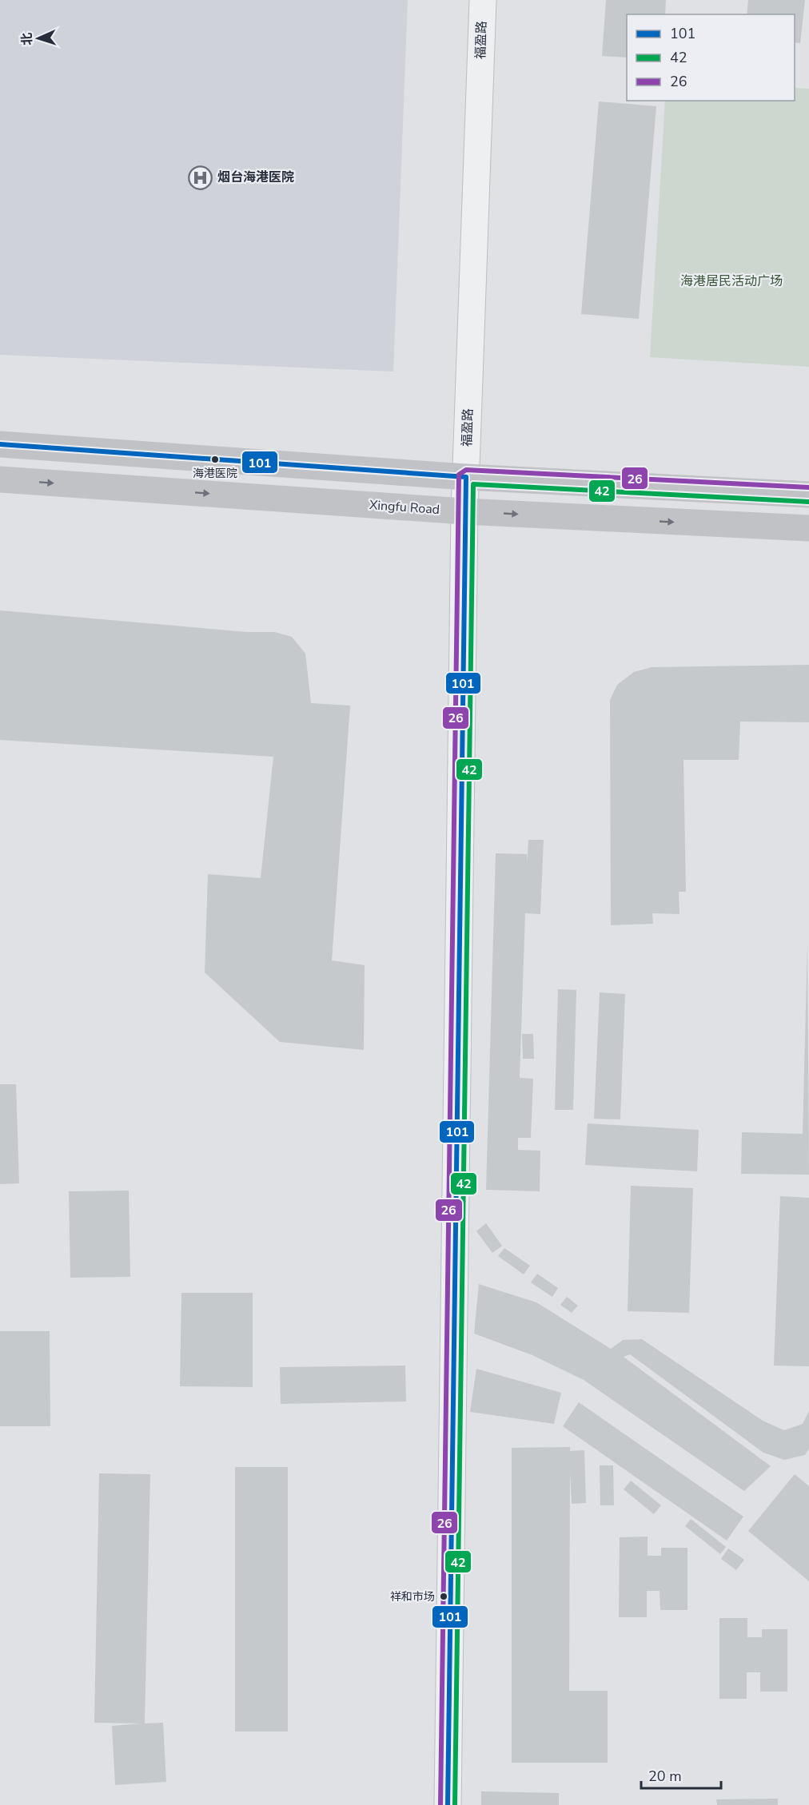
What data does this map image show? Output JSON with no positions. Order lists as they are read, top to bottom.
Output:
{
  "streets": {
    "main road": ["Xingfu Road"],
    "street": ["福盈路"]
  },
  "crossings": [
    ["福盈路", "Xingfu Road"]
  ],
  "parks": ["海港居民活动广场"],
  "places": {
    "hospital": ["烟台海港医院"],
    "other": ["海港医院", "祥和市场"]
  },
  "lines": ["transit line 101", "transit line 26", "transit line 42"],
  "legend": ["101", "42", "26"],
  "scale_bar": "20 m",
  "north": "left"
}
